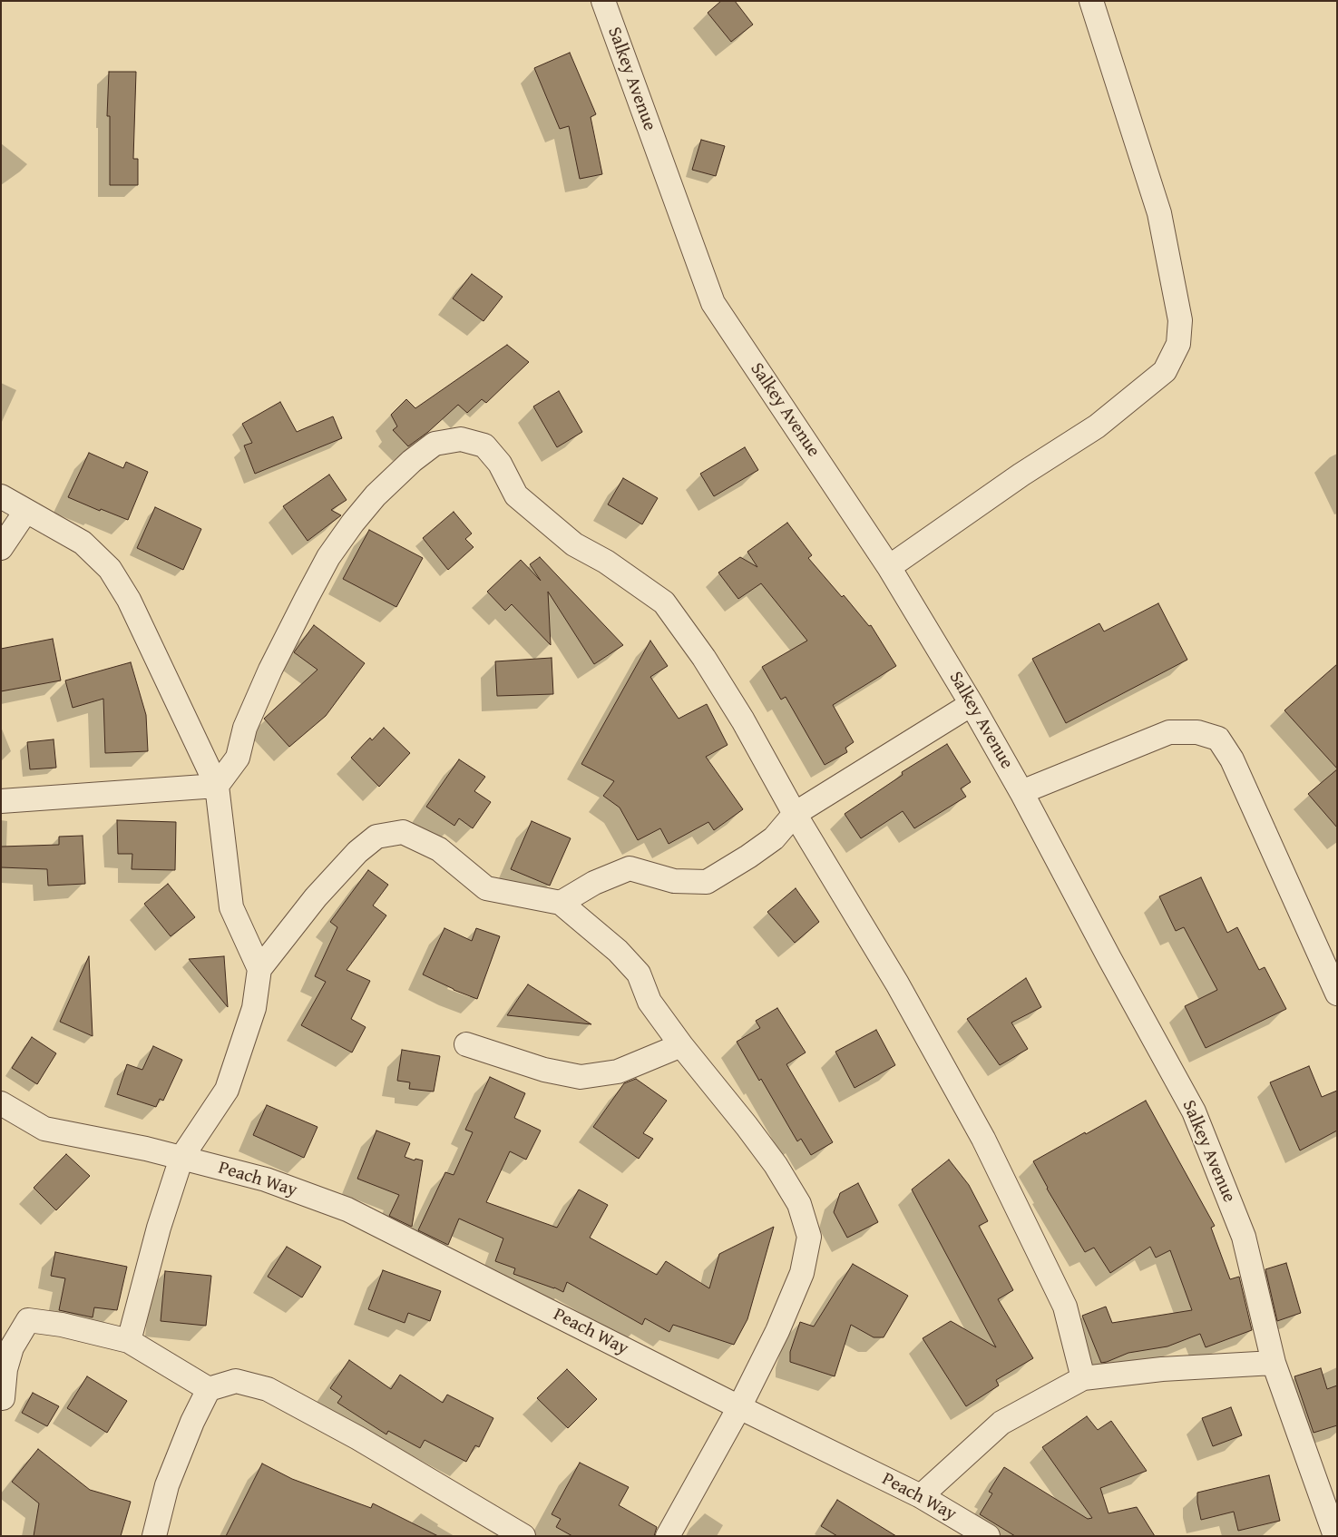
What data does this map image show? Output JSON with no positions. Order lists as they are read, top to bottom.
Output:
{
  "streets": {
    "street": ["Salkey Avenue", "Peach Way"]
  }
}
